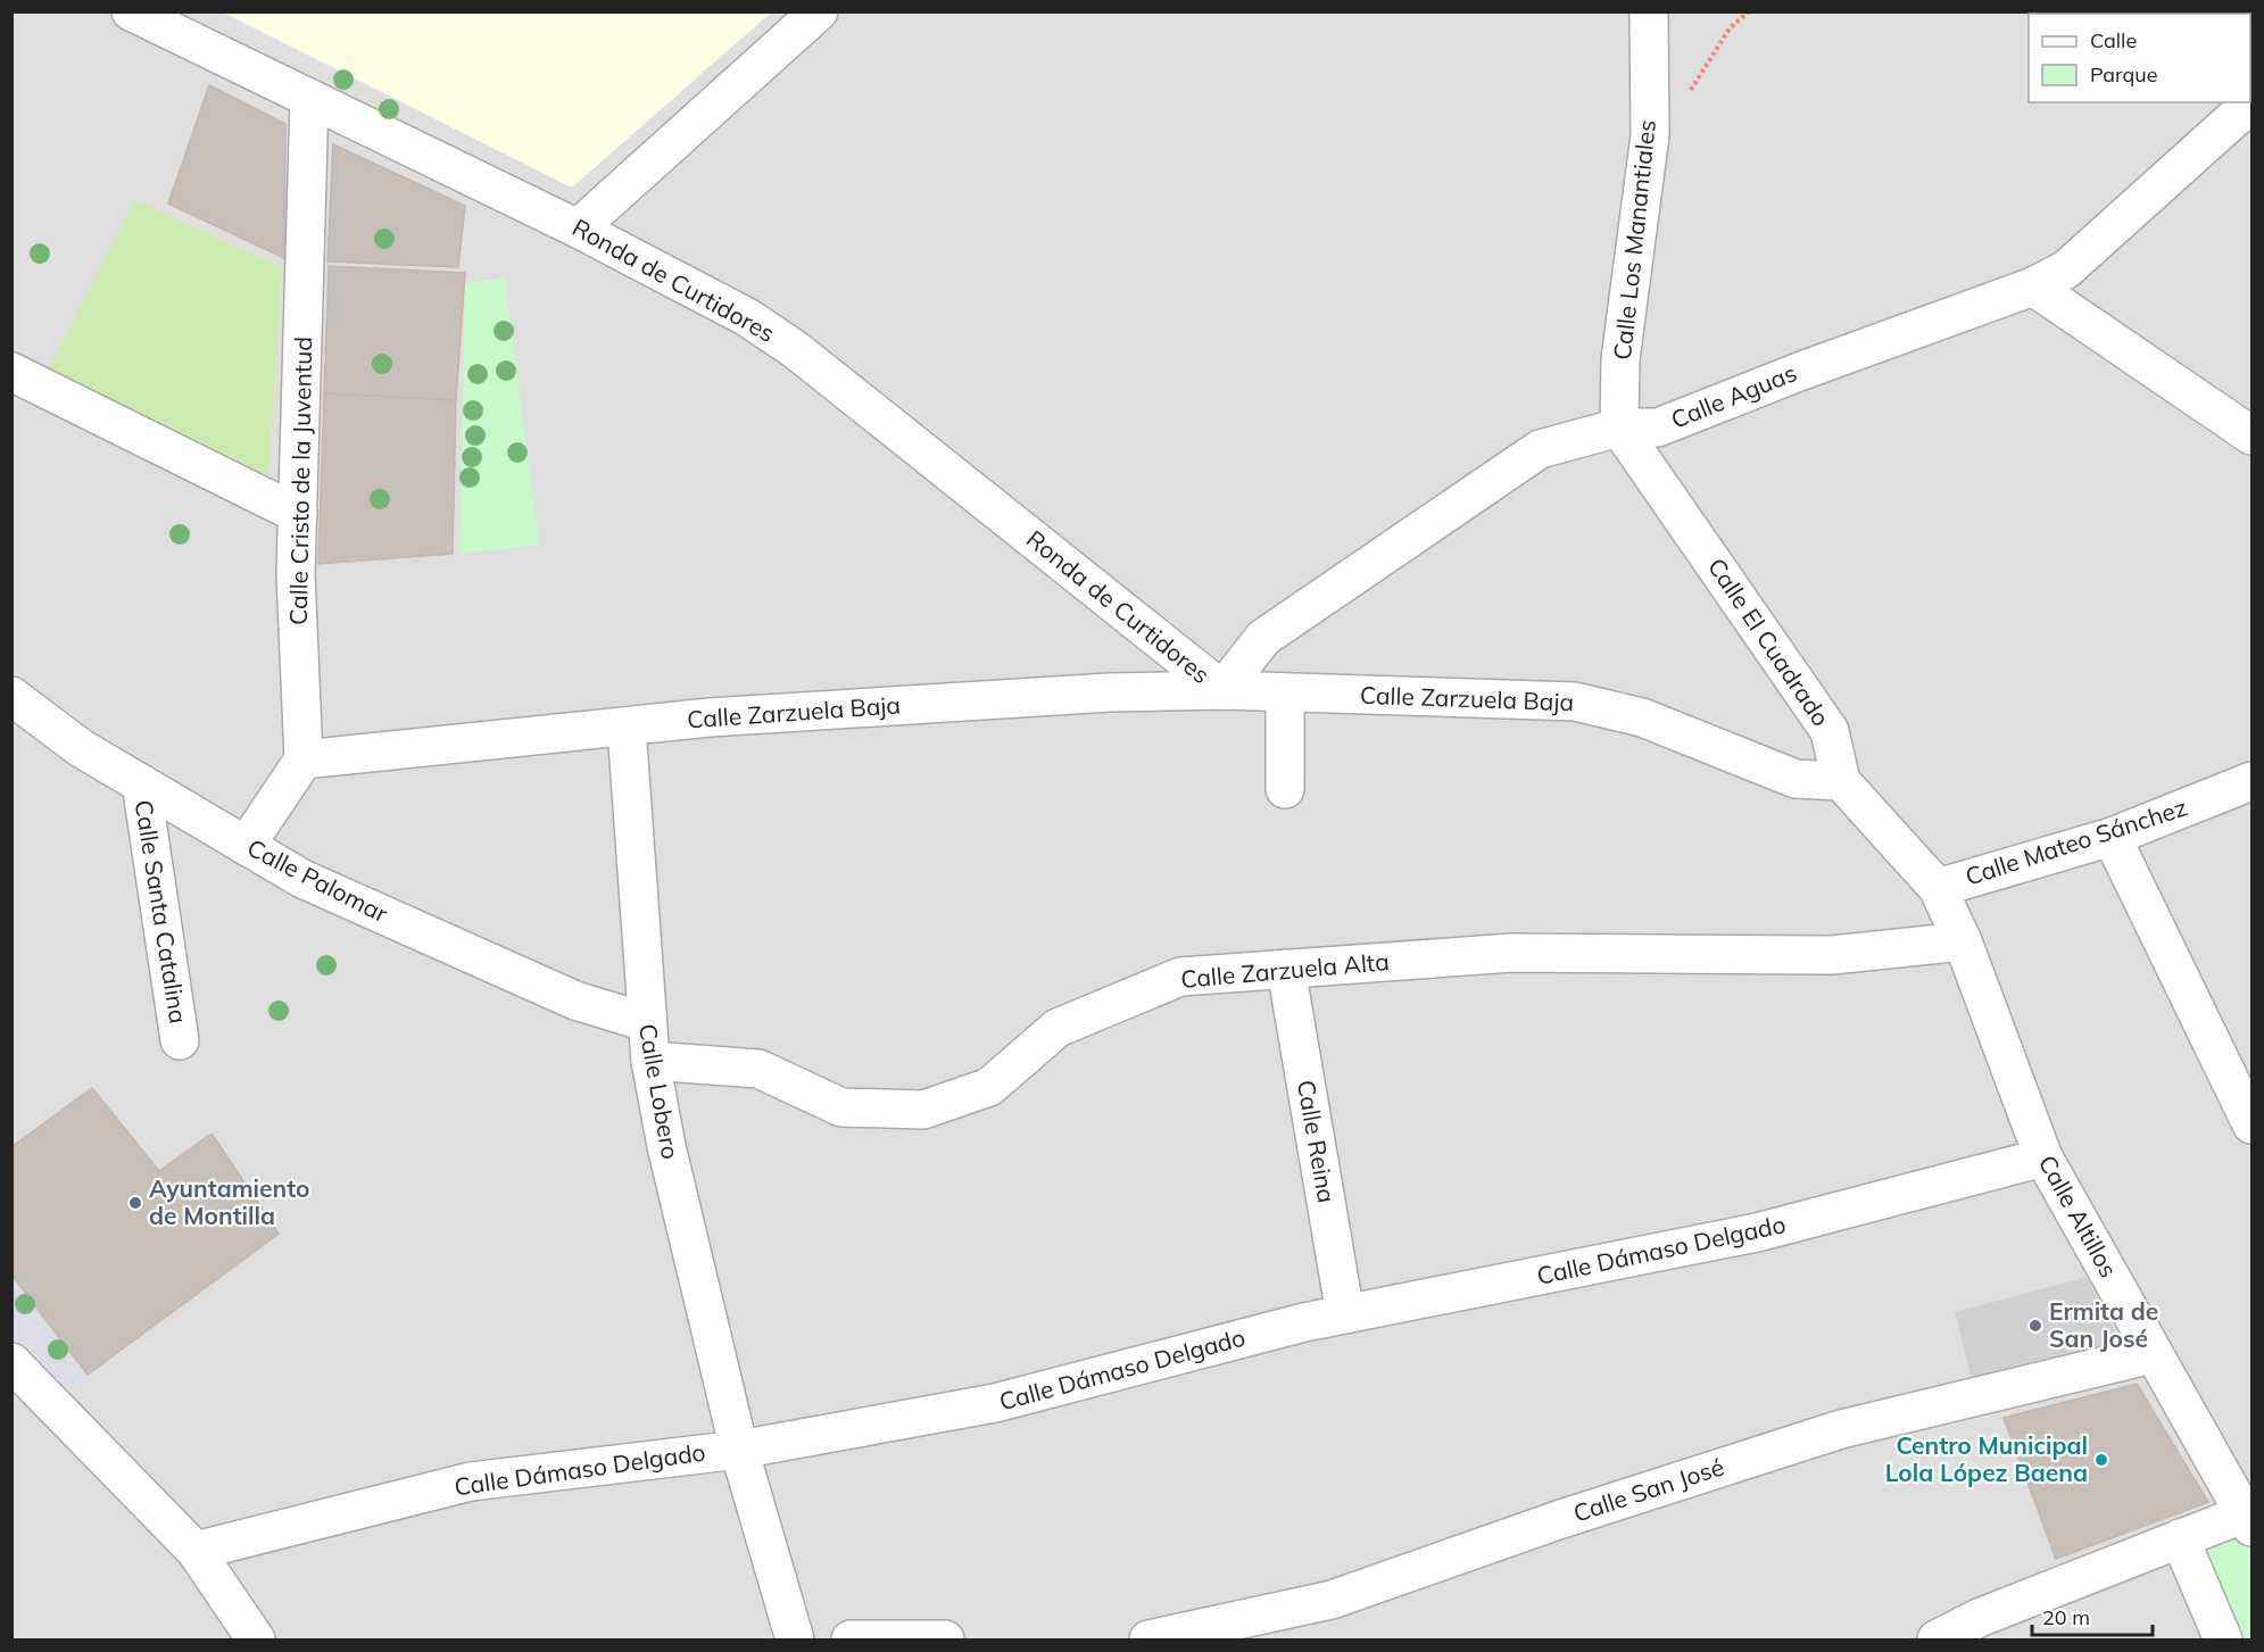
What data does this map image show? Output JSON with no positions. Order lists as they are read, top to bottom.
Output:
{
  "streets": {
    "street": [
      "Calle Los Manantiales",
      "Ronda de Curtidores",
      "Calle Aguas",
      "Calle Cristo de la Juventud",
      "Calle El Cuadrado",
      "Calle Zarzuela Baja",
      "Calle Mateo Sánchez",
      "Calle Palomar",
      "Calle Santa Catalina",
      "Calle Zarzuela Alta",
      "Calle Lobero",
      "Calle Reina",
      "Calle Altillos",
      "Calle Dámaso Delgado",
      "Calle San José"
    ]
  },
  "crossings": [
    ["Calle Los Manantiales", "Calle Aguas"],
    ["Calle Los Manantiales", "Calle El Cuadrado"],
    ["Ronda de Curtidores", "Calle Aguas"],
    ["Ronda de Curtidores", "Calle Cristo de la Juventud"],
    ["Ronda de Curtidores", "Calle Zarzuela Baja"],
    ["Calle Aguas", "Calle El Cuadrado"],
    ["Calle Aguas", "Calle Zarzuela Baja"],
    ["Calle Cristo de la Juventud", "Calle Zarzuela Baja"],
    ["Calle El Cuadrado", "Calle Zarzuela Baja"],
    ["Calle El Cuadrado", "Calle Mateo Sánchez"],
    ["Calle El Cuadrado", "Calle Altillos"],
    ["Calle Zarzuela Baja", "Calle Lobero"],
    ["Calle Mateo Sánchez", "Calle Altillos"],
    ["Calle Palomar", "Calle Santa Catalina"],
    ["Calle Palomar", "Calle Lobero"],
    ["Calle Zarzuela Alta", "Calle Lobero"],
    ["Calle Zarzuela Alta", "Calle Reina"],
    ["Calle Zarzuela Alta", "Calle Altillos"],
    ["Calle Lobero", "Calle Dámaso Delgado"],
    ["Calle Reina", "Calle Dámaso Delgado"],
    ["Calle Altillos", "Calle Dámaso Delgado"],
    ["Calle Altillos", "Calle San José"]
  ],
  "places": ["Ayuntamiento de Montilla", "Ermita de San José", "Centro Municipal Lola López Baena"],
  "legend": ["Calle", "Parque"],
  "scale_bar": "20 m"
}
